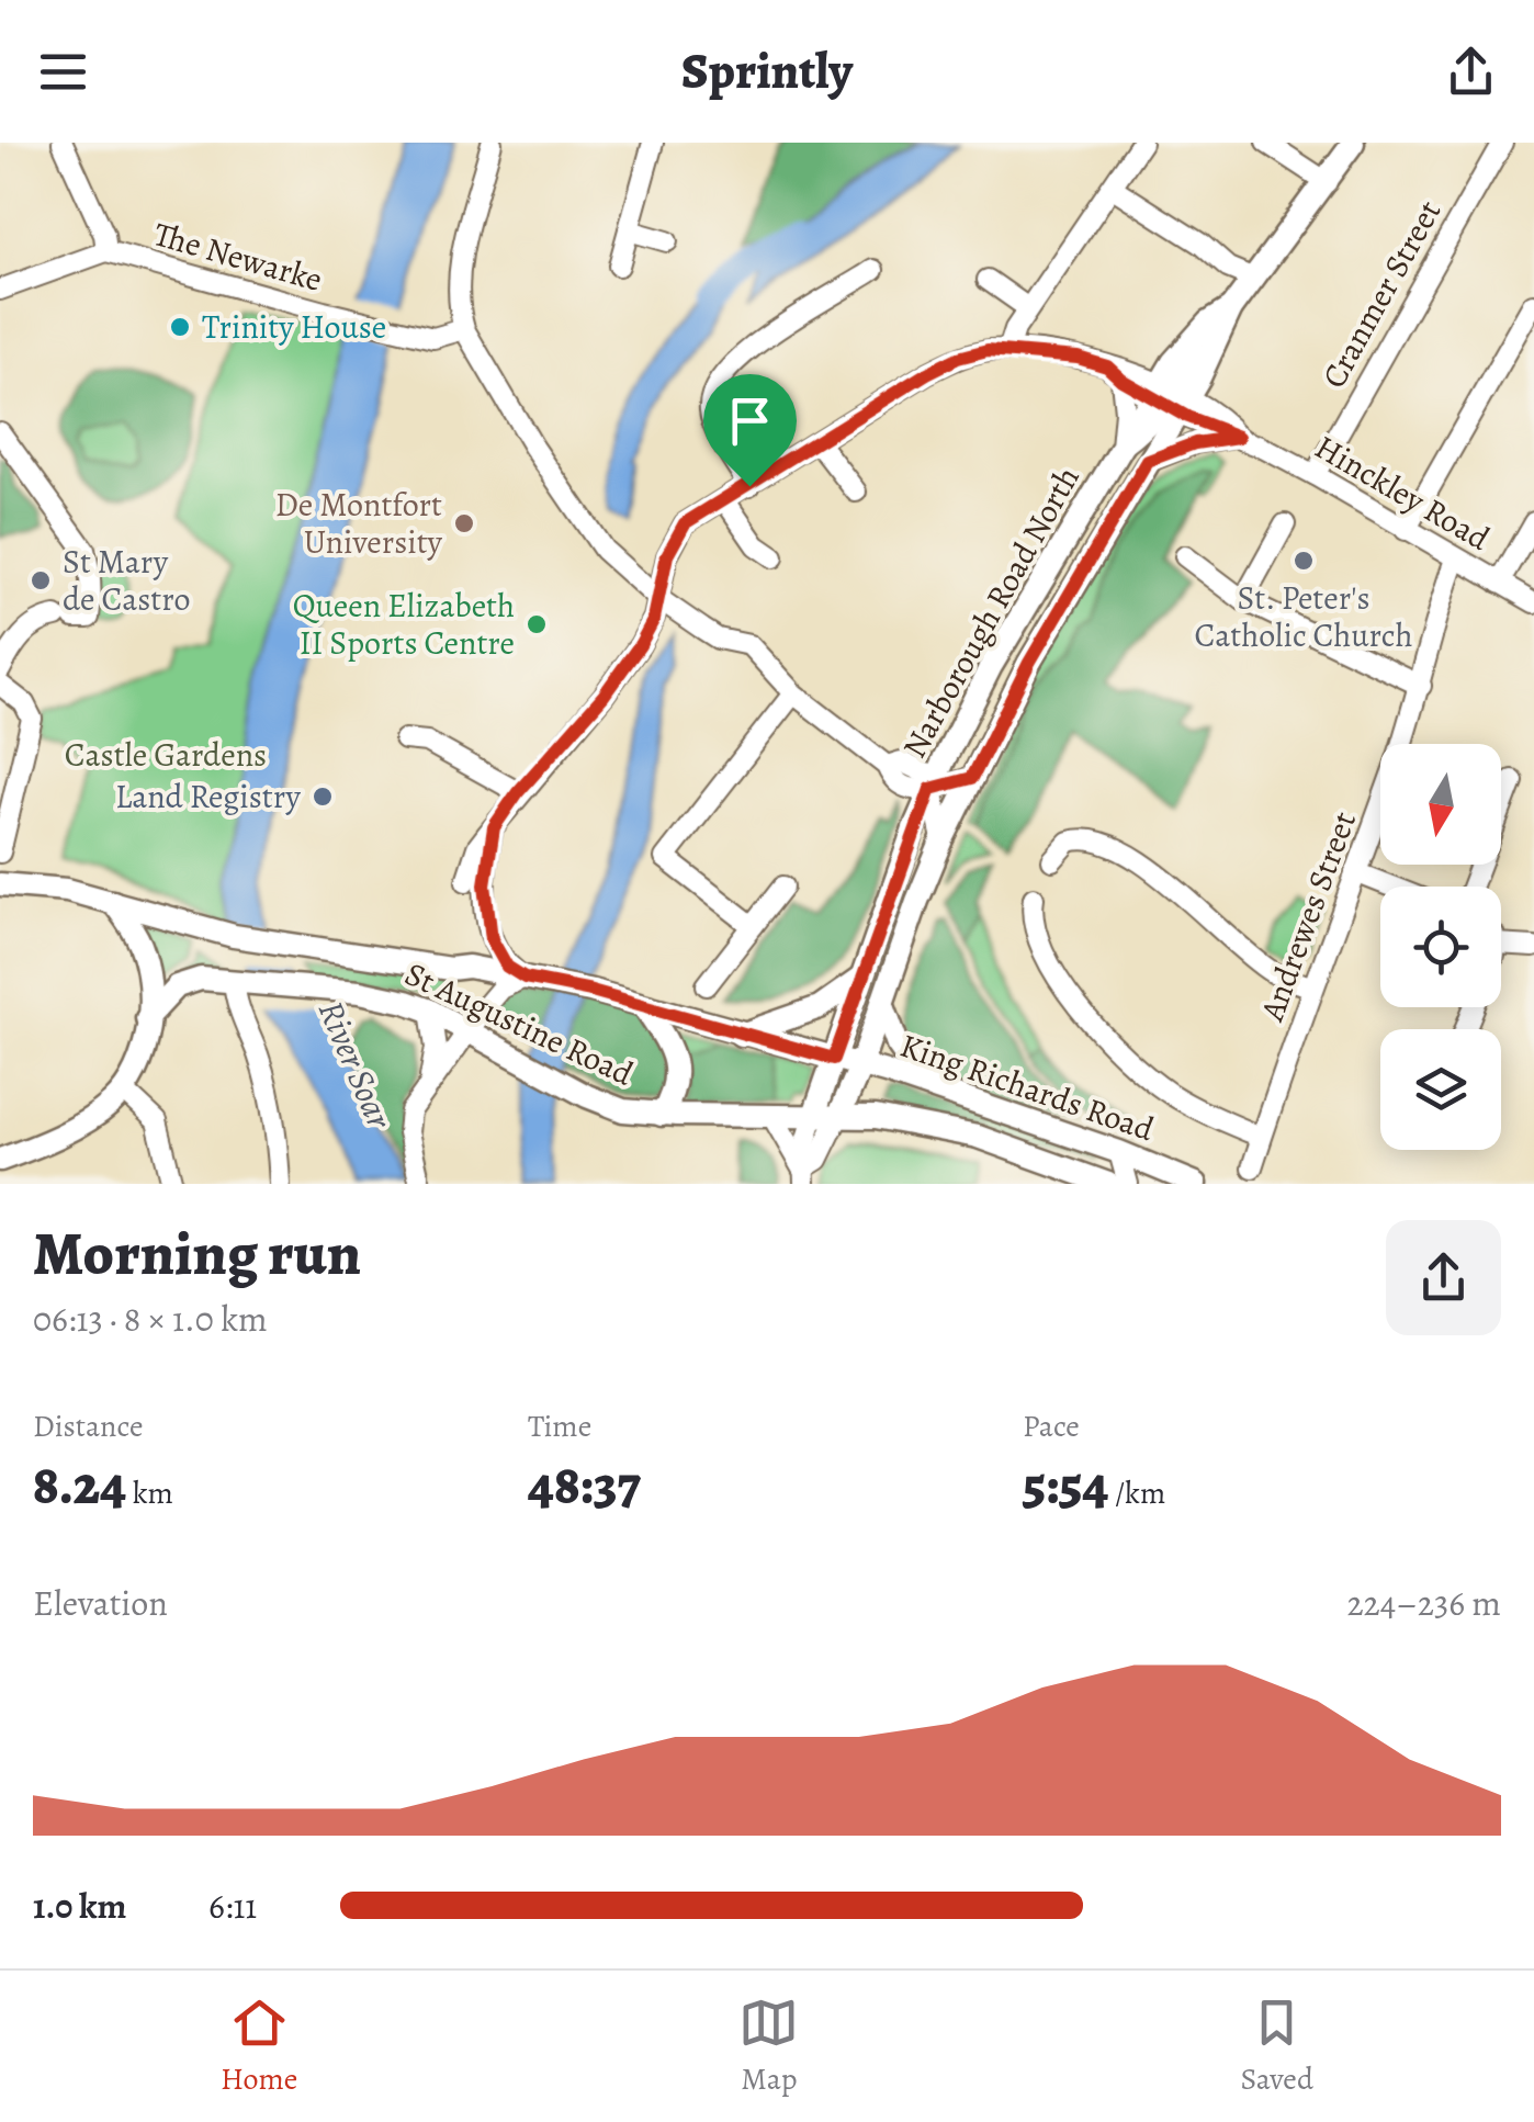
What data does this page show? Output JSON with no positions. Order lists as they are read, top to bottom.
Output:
{
  "streets": {
    "main road": ["Narborough Road North", "St Augustine Road", "King Richards Road"],
    "street": [
      "The Newarke",
      "Cranmer Street",
      "Hinckley Road",
      "Andrewes Street"
    ]
  },
  "crossings": [
    ["Cranmer Street", "Hinckley Road"],
    ["Hinckley Road", "Narborough Road North"],
    ["Hinckley Road", "Andrewes Street"],
    ["Narborough Road North", "St Augustine Road"],
    ["Narborough Road North", "King Richards Road"],
    ["St Augustine Road", "King Richards Road"]
  ],
  "water": ["River Soar"],
  "parks": ["Castle Gardens"],
  "places": [
    "Trinity House",
    "De Montfort University",
    "St. Peter's Catholic Church",
    "St Mary de Castro",
    "Queen Elizabeth II Sports Centre",
    "Land Registry"
  ],
  "north": "bottom",
  "page": {
    "header": "Sprintly",
    "heading": ["Morning run", "06:13 · 8 × 1.0 km"],
    "stats": [
      ["Distance", "8.24 km"],
      ["Time", "48:37"],
      ["Pace", "5:54 /km"]
    ],
    "chart": ["Elevation", "224–236 m"],
    "list": [
      {
        "name": "1.0 km",
        "note": "6:11"
      }
    ],
    "tabs": ["Home", "Map", "Saved"]
  }
}
